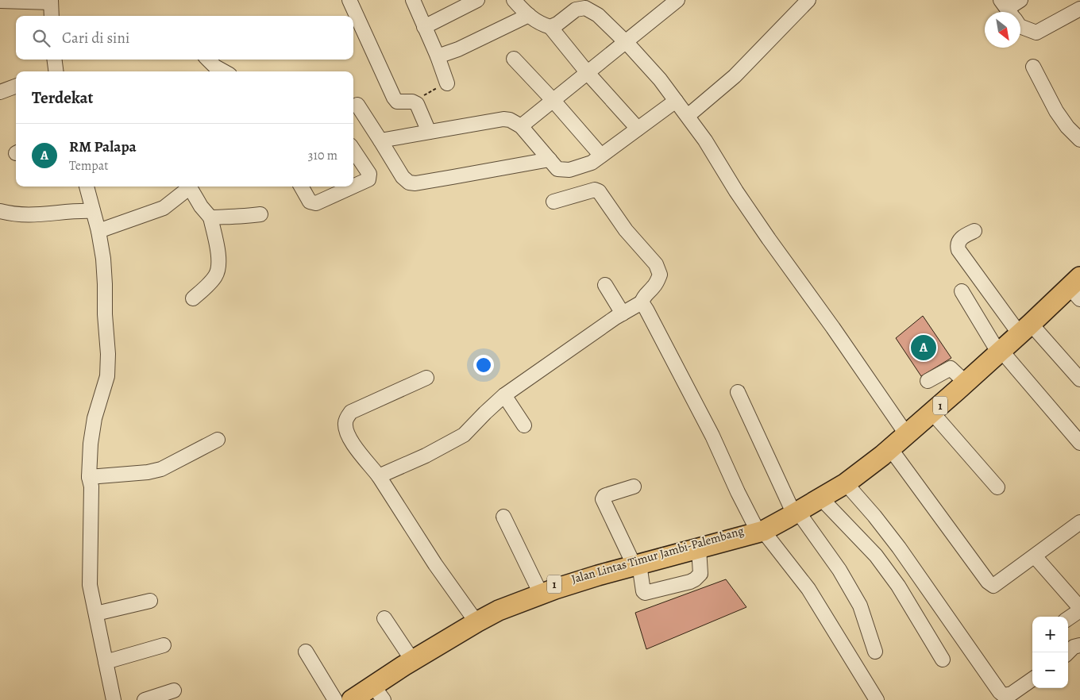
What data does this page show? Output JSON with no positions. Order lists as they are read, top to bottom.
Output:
{
  "streets": {
    "highway": ["1", "Jalan Lintas Timur Jambi-Palembang"]
  },
  "north": "bottom right",
  "page": {
    "search": "Cari di sini",
    "heading": "Terdekat",
    "list": [
      {
        "mark": "A",
        "name": "RM Palapa",
        "note": "Tempat",
        "value": "310 m"
      }
    ],
    "pins": "A",
    "map_buttons": ["+", "−"]
  }
}
